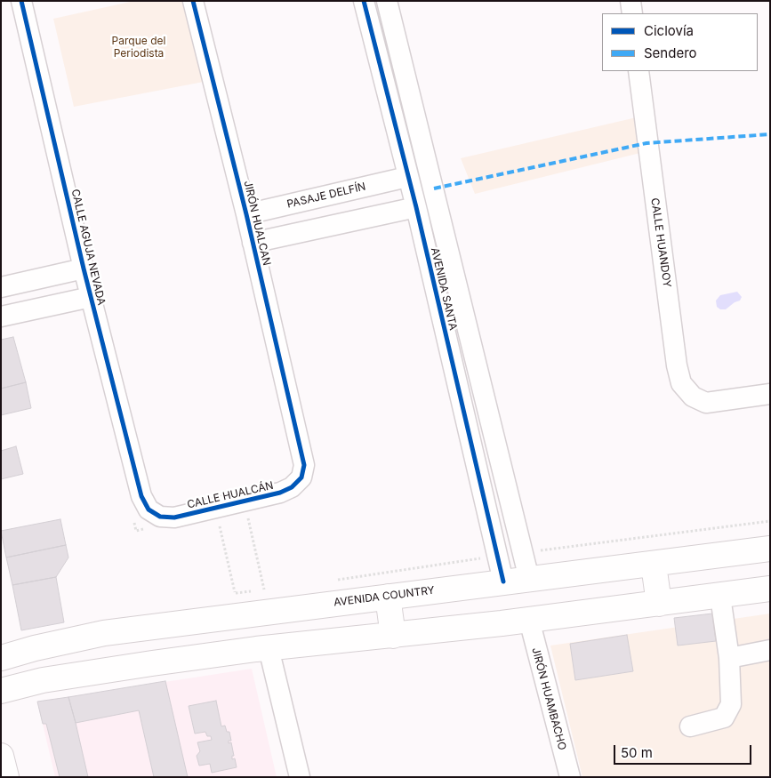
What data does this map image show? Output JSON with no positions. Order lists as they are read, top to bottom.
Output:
{
  "streets": {
    "main road": ["AVENIDA COUNTRY"],
    "street": [
      "PASAJE DELFÍN",
      "JIRÓN HUALCAN",
      "CALLE HUANDOY",
      "CALLE AGUJA NEVADA",
      "AVENIDA SANTA",
      "CALLE HUALCÁN",
      "JIRÓN HUAMBACHO"
    ]
  },
  "crossings": [
    ["PASAJE DELFÍN", "JIRÓN HUALCAN"],
    ["PASAJE DELFÍN", "AVENIDA SANTA"],
    ["JIRÓN HUALCAN", "CALLE HUALCÁN"],
    ["CALLE AGUJA NEVADA", "CALLE HUALCÁN"],
    ["AVENIDA SANTA", "AVENIDA COUNTRY"]
  ],
  "parks": ["Parque del Periodista"],
  "legend": ["Ciclovía", "Sendero"],
  "scale_bar": "50 m"
}
